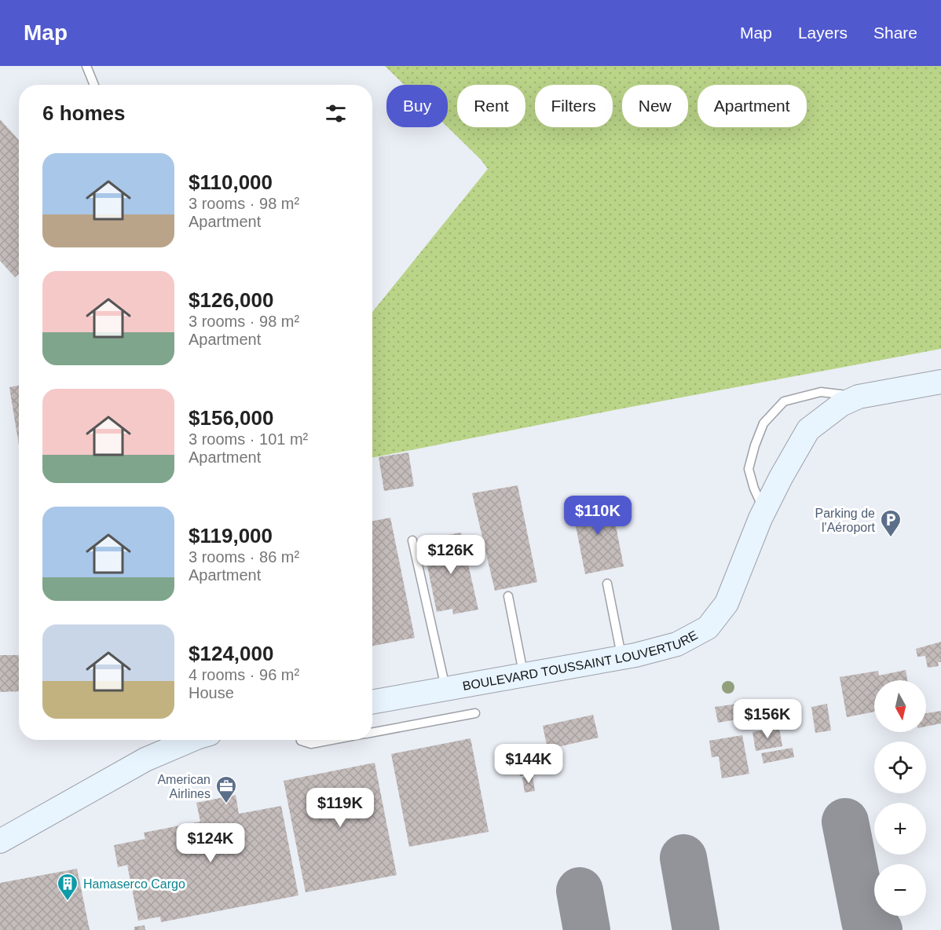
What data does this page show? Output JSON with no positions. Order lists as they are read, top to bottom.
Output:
{
  "streets": {
    "main road": ["BOULEVARD TOUSSAINT LOUVERTURE"]
  },
  "places": {
    "parking": ["Parking de l'Aéroport"],
    "office": ["American Airlines"],
    "building": ["Hamaserco Cargo"]
  },
  "north": "bottom",
  "page": {
    "header": "Map",
    "nav": ["Map", "Layers", "Share"],
    "chip": [
      "Buy",
      "Rent",
      "Filters",
      "New",
      "Apartment"
    ],
    "heading": "6 homes",
    "list": [
      {
        "name": "$110,000",
        "note": "3 rooms · 98 m² · Apartment"
      },
      {
        "name": "$126,000",
        "note": "3 rooms · 98 m² · Apartment"
      },
      {
        "name": "$156,000",
        "note": "3 rooms · 101 m² · Apartment"
      },
      {
        "name": "$119,000",
        "note": "3 rooms · 86 m² · Apartment"
      },
      {
        "name": "$124,000",
        "note": "4 rooms · 96 m² · House"
      }
    ],
    "price": [
      "$110K",
      "$126K",
      "$156K",
      "$144K",
      "$119K",
      "$124K"
    ],
    "map_buttons": ["+", "−"]
  }
}
